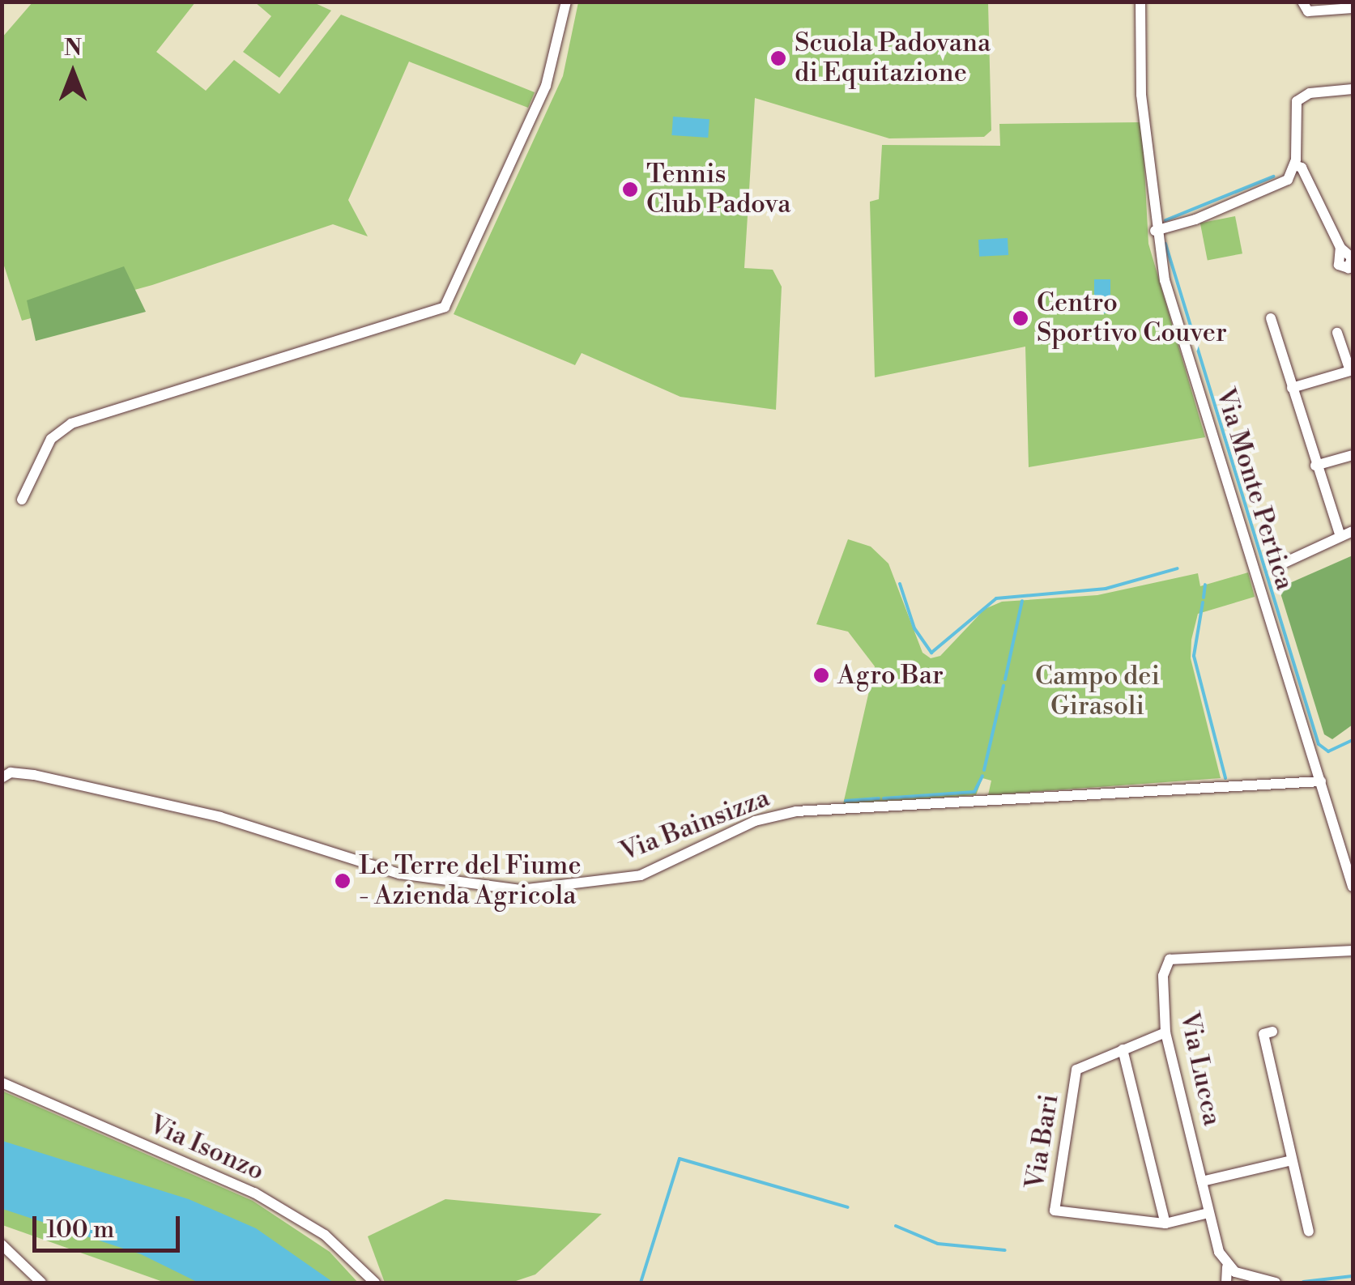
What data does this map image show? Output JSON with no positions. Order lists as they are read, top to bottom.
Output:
{
  "streets": {
    "street": [
      "Via Monte Pertica",
      "Via Bainsizza",
      "Via Lucca",
      "Via Bari",
      "Via Isonzo"
    ]
  },
  "crossings": [
    ["Via Monte Pertica", "Via Bainsizza"],
    ["Via Lucca", "Via Bari"]
  ],
  "parks": ["Campo dei Girasoli"],
  "places": [
    "Scuola Padovana di Equitazione",
    "Tennis Club Padova",
    "Centro Sportivo Couver",
    "Agro Bar",
    "Le Terre del Fiume - Azienda Agricola"
  ],
  "scale_bar": "100 m",
  "north": "top"
}
